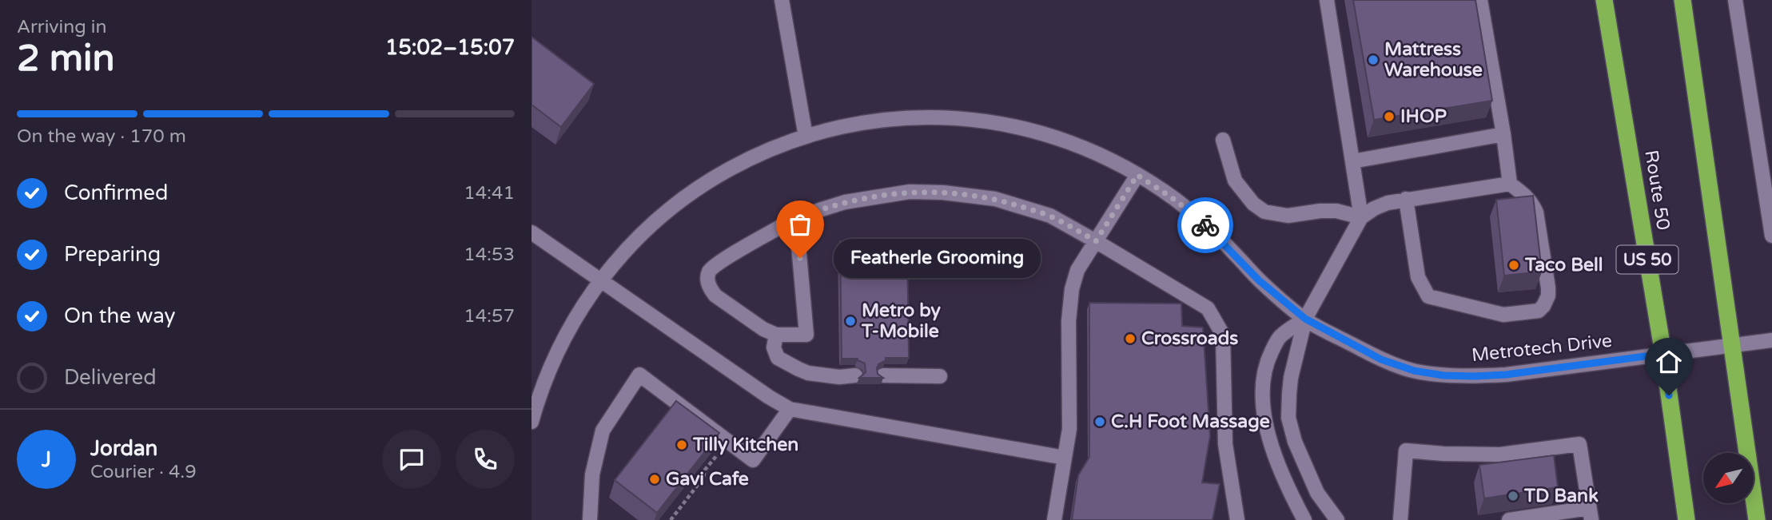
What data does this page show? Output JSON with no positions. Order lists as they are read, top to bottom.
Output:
{
  "streets": {
    "highway": ["Route 50", "US 50"],
    "street": ["Metrotech Drive"]
  },
  "crossings": [
    ["Route 50", "Metrotech Drive"]
  ],
  "places": [
    "Mattress Warehouse",
    "IHOP",
    "Featherle Grooming",
    "Taco Bell",
    "Metro by T-Mobile",
    "Crossroads",
    "C.H Foot Massage",
    "Tilly Kitchen",
    "Gavi Cafe",
    "TD Bank"
  ],
  "north": "bottom left",
  "page": {
    "heading": ["2 min", "Arriving in", "15:02–15:07"],
    "panel": ["Jordan", "Courier · 4.9"],
    "bar": "On the way · 170 m",
    "list": [
      ["Confirmed", "14:41"],
      ["Preparing", "14:53"],
      ["On the way", "14:57"],
      "Delivered"
    ],
    "bubble": "Featherle Grooming",
    "round": "J"
  }
}
